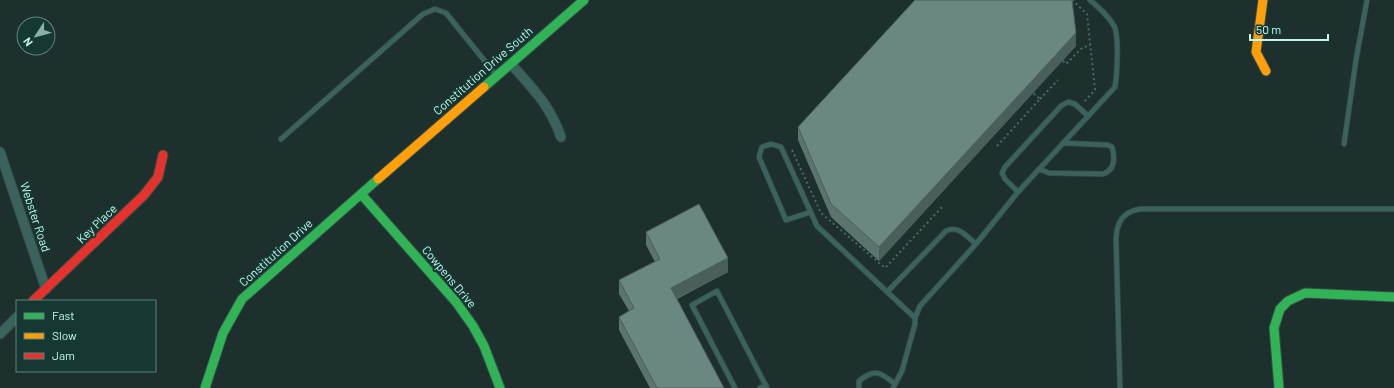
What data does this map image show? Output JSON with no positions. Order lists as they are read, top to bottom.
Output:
{
  "streets": {
    "street": [
      "Constitution Drive South",
      "Webster Road",
      "Key Place",
      "Constitution Drive",
      "Cowpens Drive"
    ]
  },
  "crossings": [
    ["Constitution Drive South", "Constitution Drive"],
    ["Webster Road", "Key Place"],
    ["Constitution Drive", "Cowpens Drive"]
  ],
  "legend": ["Fast", "Slow", "Jam"],
  "scale_bar": "50 m",
  "north": "bottom left"
}
